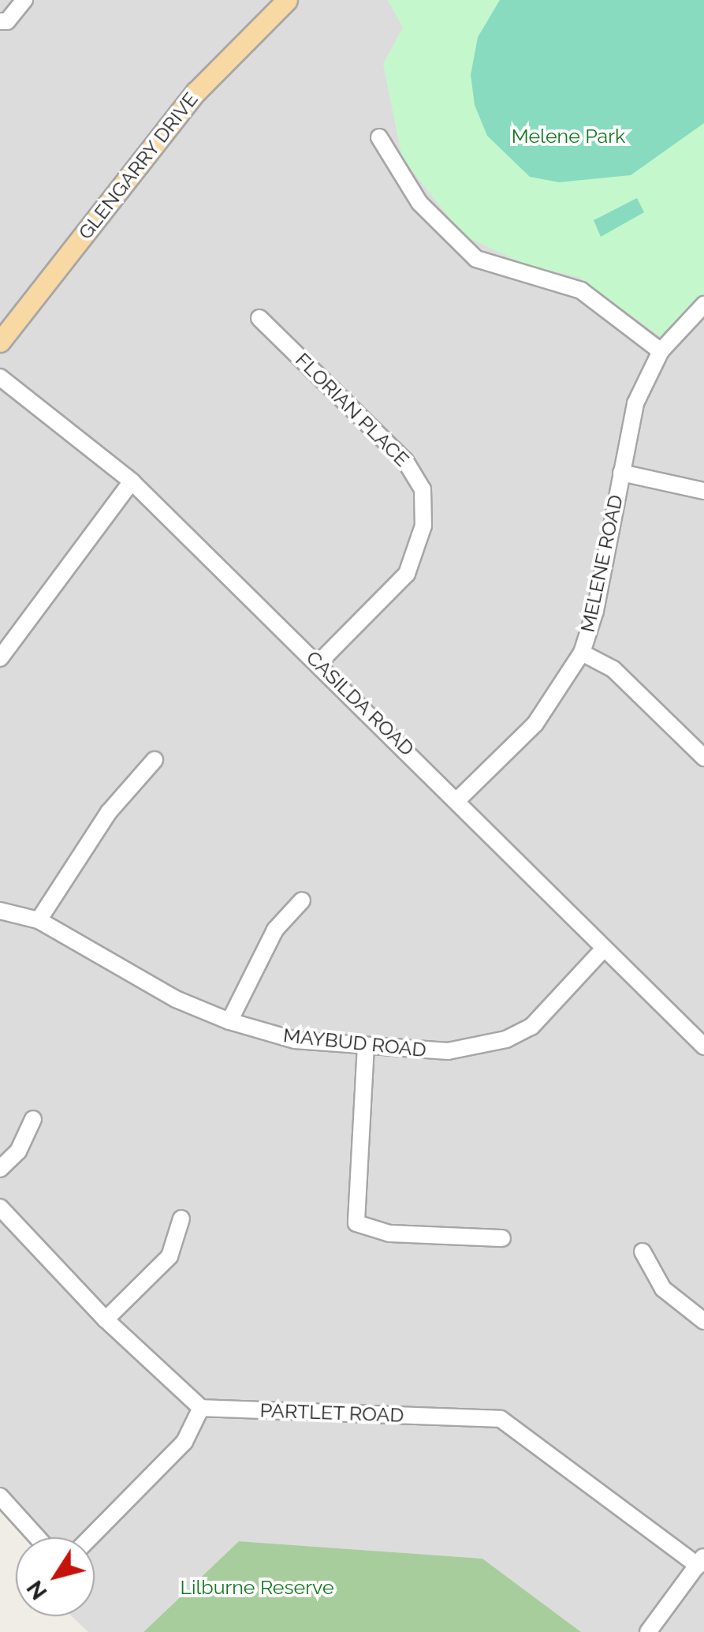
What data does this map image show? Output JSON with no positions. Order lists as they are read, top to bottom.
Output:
{
  "streets": {
    "main road": ["GLENGARRY DRIVE"],
    "street": [
      "FLORIAN PLACE",
      "MELENE ROAD",
      "CASILDA ROAD",
      "MAYBUD ROAD",
      "PARTLET ROAD"
    ]
  },
  "crossings": [
    ["FLORIAN PLACE", "CASILDA ROAD"],
    ["MELENE ROAD", "CASILDA ROAD"],
    ["CASILDA ROAD", "MAYBUD ROAD"]
  ],
  "parks": ["Melene Park", "Lilburne Reserve"],
  "north": "bottom left"
}
